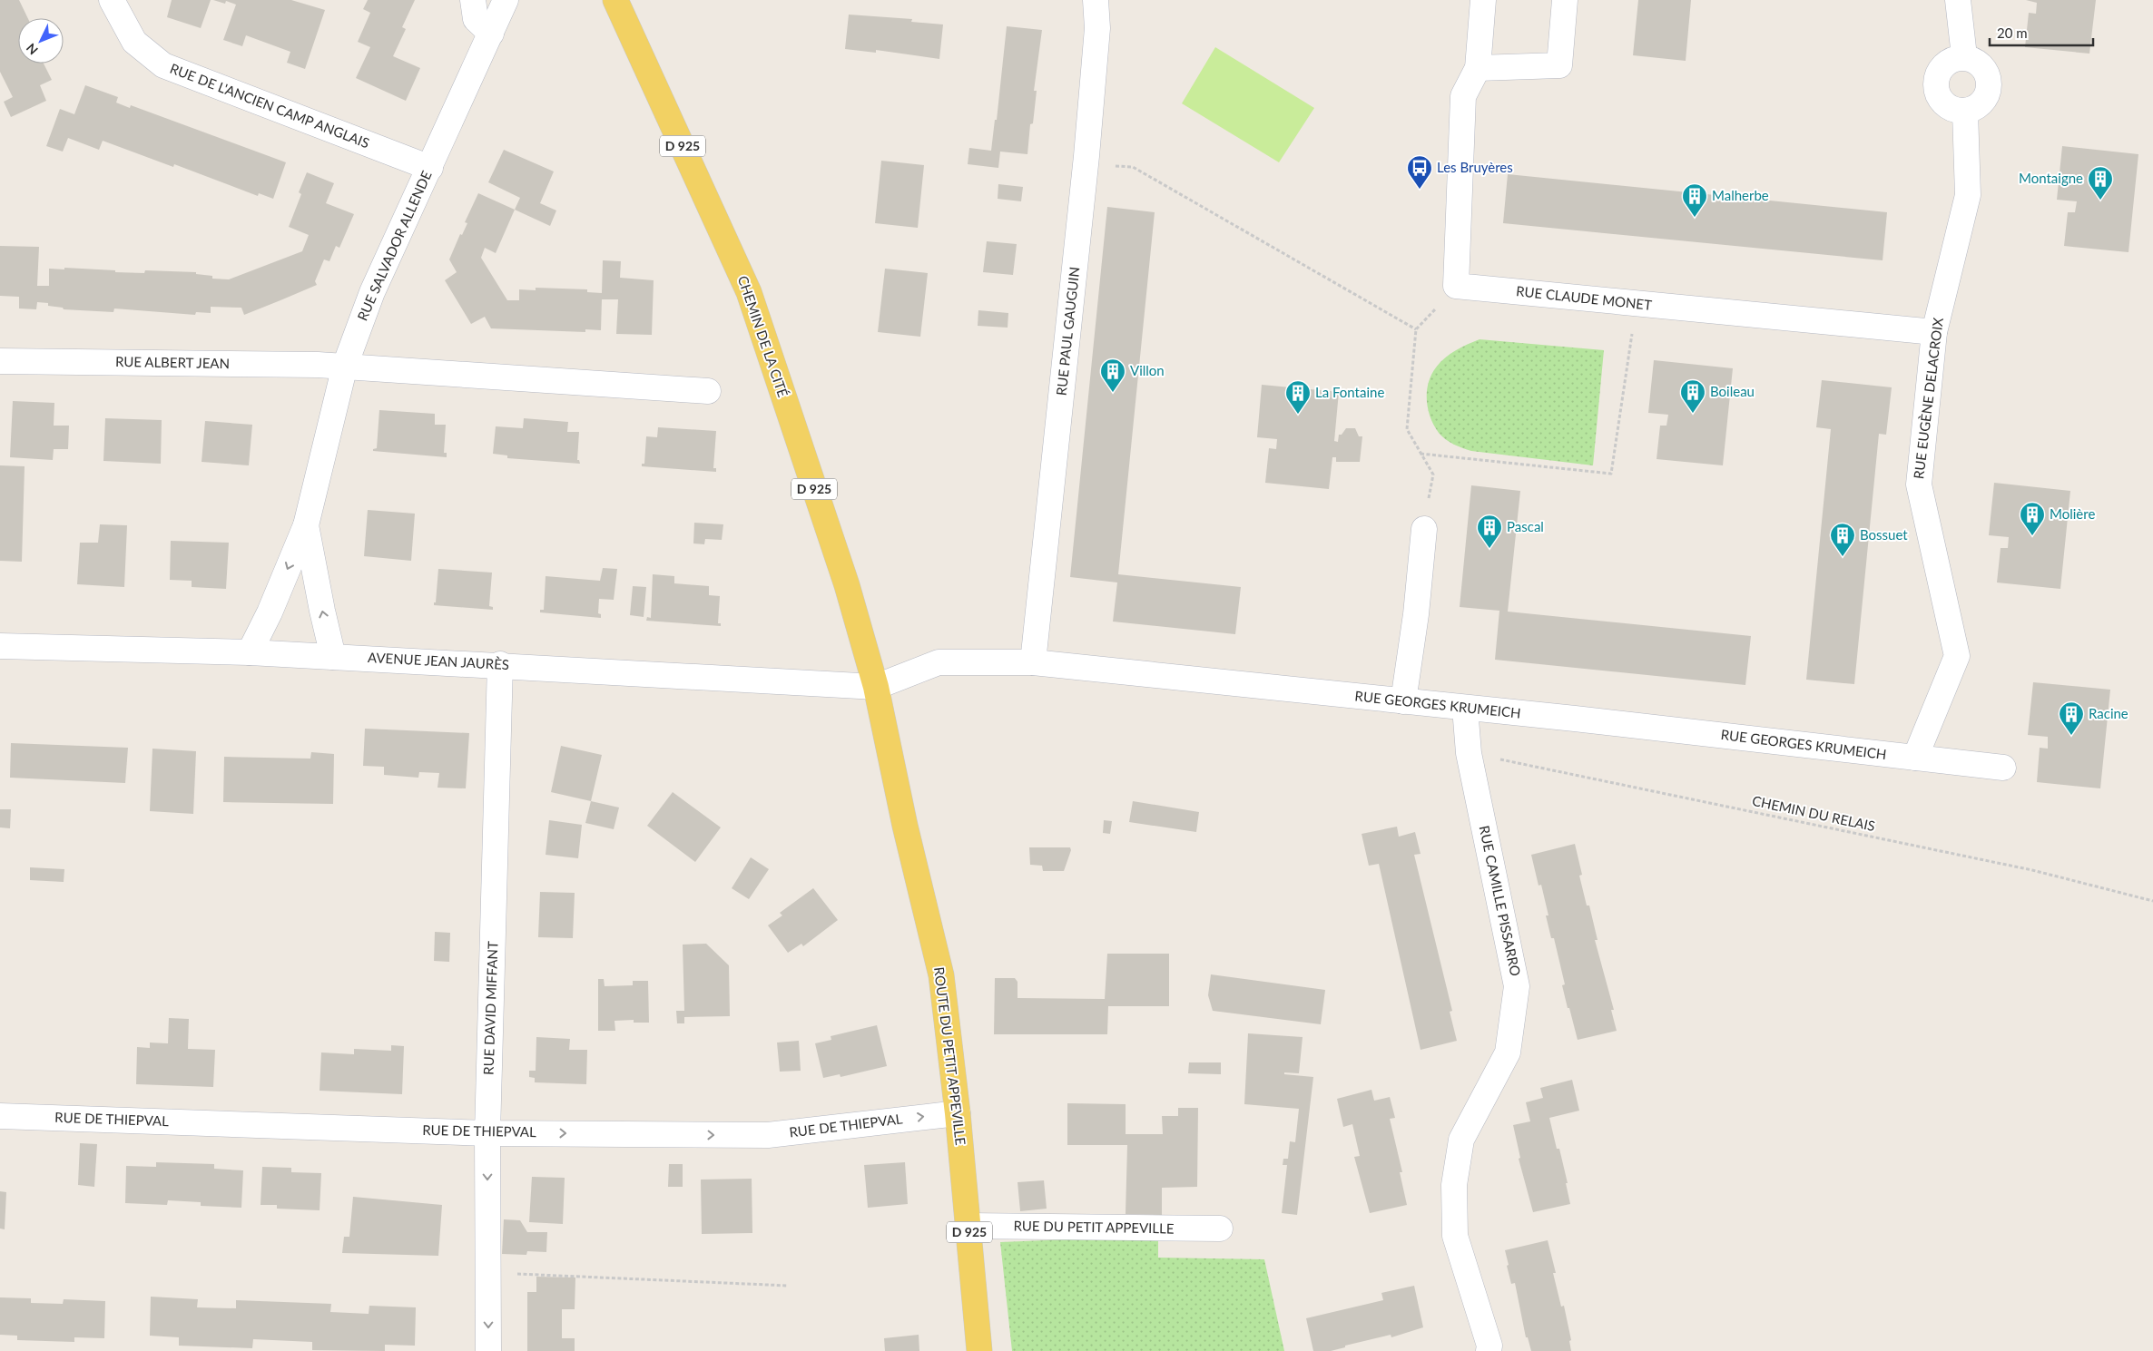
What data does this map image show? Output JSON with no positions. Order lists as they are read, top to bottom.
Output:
{
  "streets": {
    "main road": ["D 925", "CHEMIN DE LA CITÉ", "ROUTE DU PETIT APPEVILLE"],
    "street": [
      "RUE DE L'ANCIEN CAMP ANGLAIS",
      "RUE SALVADOR ALLENDE",
      "RUE CLAUDE MONET",
      "RUE PAUL GAUGUIN",
      "RUE ALBERT JEAN",
      "RUE EUGÈNE DELACROIX",
      "AVENUE JEAN JAURÈS",
      "RUE GEORGES KRUMEICH",
      "RUE CAMILLE PISSARRO",
      "RUE DAVID MIFFANT",
      "RUE DE THIEPVAL",
      "RUE DU PETIT APPEVILLE"
    ],
    "path": ["CHEMIN DU RELAIS"]
  },
  "crossings": [
    ["RUE DE L'ANCIEN CAMP ANGLAIS", "RUE SALVADOR ALLENDE"],
    ["RUE SALVADOR ALLENDE", "RUE ALBERT JEAN"],
    ["RUE SALVADOR ALLENDE", "AVENUE JEAN JAURÈS"],
    ["RUE CLAUDE MONET", "RUE EUGÈNE DELACROIX"],
    ["RUE PAUL GAUGUIN", "RUE GEORGES KRUMEICH"],
    ["CHEMIN DE LA CITÉ", "AVENUE JEAN JAURÈS"],
    ["CHEMIN DE LA CITÉ", "RUE GEORGES KRUMEICH"],
    ["CHEMIN DE LA CITÉ", "ROUTE DU PETIT APPEVILLE"],
    ["RUE EUGÈNE DELACROIX", "RUE GEORGES KRUMEICH"],
    ["AVENUE JEAN JAURÈS", "RUE GEORGES KRUMEICH"],
    ["AVENUE JEAN JAURÈS", "RUE DAVID MIFFANT"],
    ["AVENUE JEAN JAURÈS", "ROUTE DU PETIT APPEVILLE"],
    ["RUE GEORGES KRUMEICH", "RUE CAMILLE PISSARRO"],
    ["RUE GEORGES KRUMEICH", "ROUTE DU PETIT APPEVILLE"],
    ["CHEMIN DU RELAIS", "RUE CAMILLE PISSARRO"],
    ["RUE DAVID MIFFANT", "RUE DE THIEPVAL"],
    ["ROUTE DU PETIT APPEVILLE", "RUE DE THIEPVAL"],
    ["ROUTE DU PETIT APPEVILLE", "RUE DU PETIT APPEVILLE"]
  ],
  "one_way": ["RUE DE THIEPVAL"],
  "places": {
    "bus stop": ["Les Bruyères"],
    "building": [
      "Montaigne",
      "Malherbe",
      "Villon",
      "Boileau",
      "La Fontaine",
      "Molière",
      "Pascal",
      "Bossuet",
      "Racine"
    ]
  },
  "scale_bar": "20 m",
  "north": "bottom left"
}
